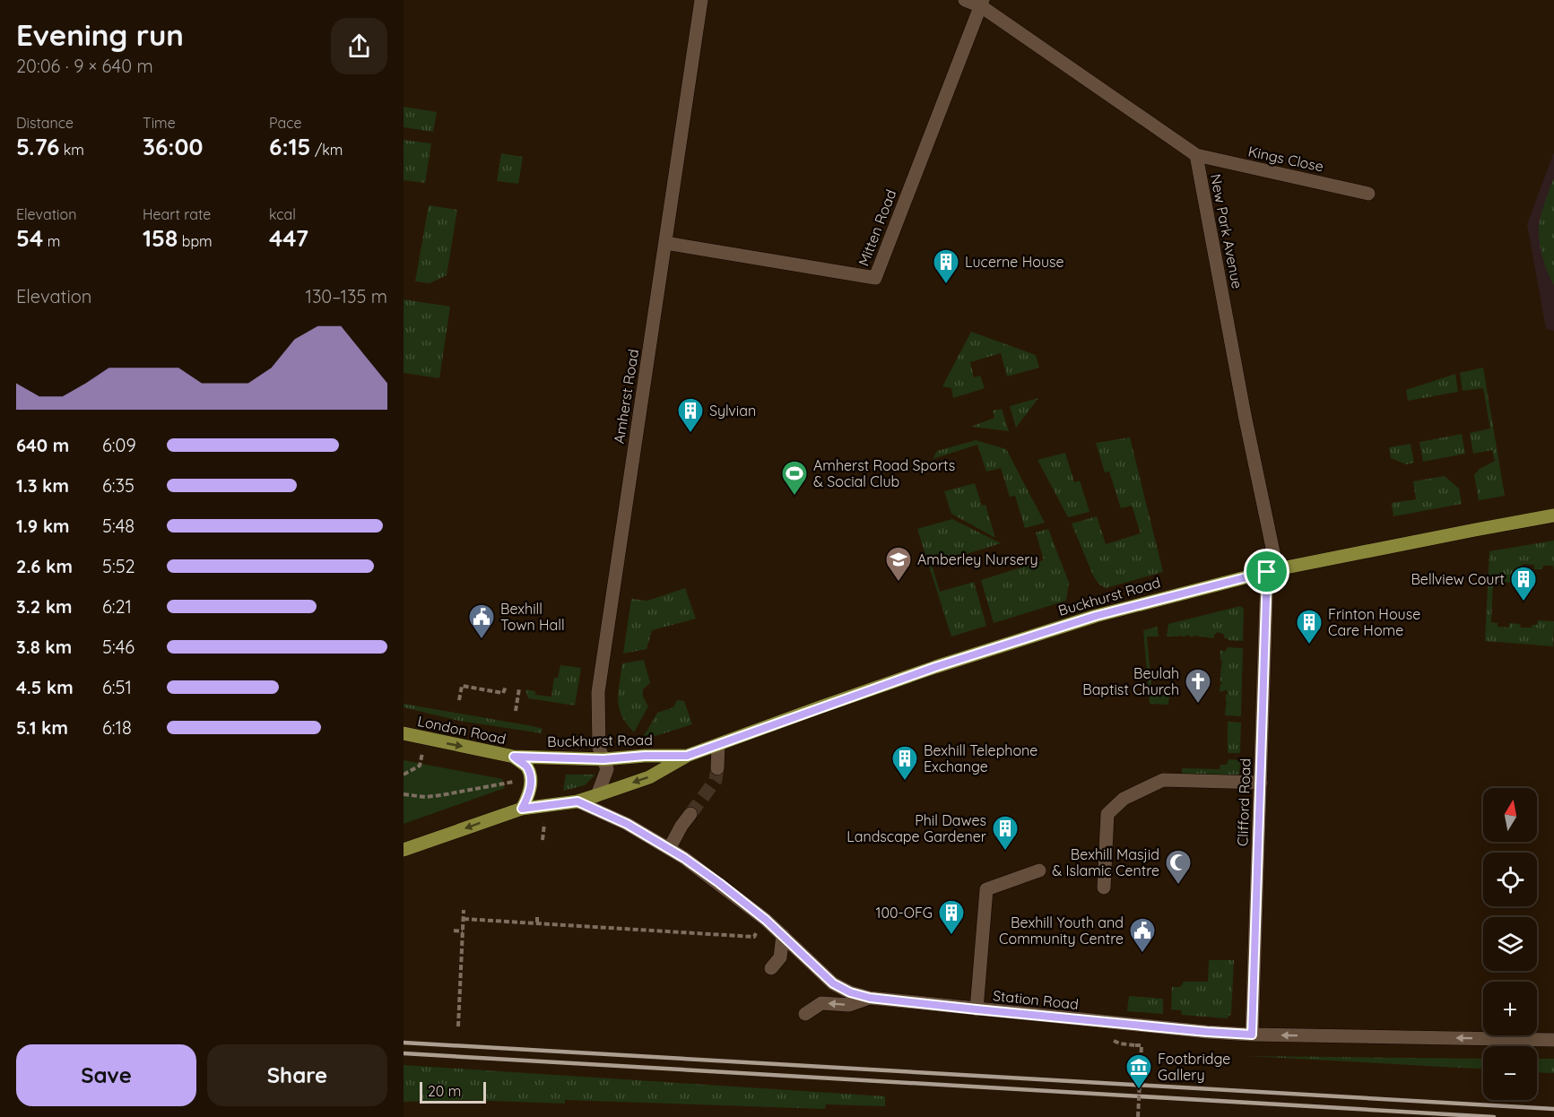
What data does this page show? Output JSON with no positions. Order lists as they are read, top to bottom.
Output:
{
  "streets": {
    "main road": ["Buckhurst Road", "London Road"],
    "street": [
      "Kings Close",
      "Mitten Road",
      "New Park Avenue",
      "Amherst Road",
      "Clifford Road",
      "Station Road"
    ]
  },
  "crossings": [
    ["Kings Close", "New Park Avenue"],
    ["Mitten Road", "Amherst Road"],
    ["New Park Avenue", "Buckhurst Road"],
    ["New Park Avenue", "Clifford Road"],
    ["Amherst Road", "Buckhurst Road"],
    ["Buckhurst Road", "London Road"],
    ["Buckhurst Road", "Clifford Road"],
    ["Buckhurst Road", "Station Road"],
    ["Clifford Road", "Station Road"]
  ],
  "one_way": ["London Road"],
  "places": {
    "building": [
      "Lucerne House",
      "Sylvian",
      "Bellview Court",
      "Frinton House Care Home",
      "Bexhill Telephone Exchange",
      "Phil Dawes Landscape Gardener",
      "100-OFG"
    ],
    "sports": ["Amherst Road Sports & Social Club"],
    "school or university": ["Amberley Nursery"],
    "public building": ["Bexhill Town Hall", "Bexhill Youth and Community Centre"],
    "church": ["Beulah Baptist Church"],
    "mosque": ["Bexhill Masjid & Islamic Centre"],
    "museum": ["Footbridge Gallery"]
  },
  "scale_bar": "20 m",
  "north": "top",
  "page": {
    "heading": ["Evening run", "20:06 · 9 × 640 m"],
    "stats": [
      ["Distance", "5.76 km"],
      ["Time", "36:00"],
      ["Pace", "6:15 /km"],
      ["Elevation", "54 m"],
      ["Heart rate", "158 bpm"],
      ["kcal", "447"]
    ],
    "chart": ["Elevation", "130–135 m"],
    "list": [
      {
        "name": "640 m",
        "note": "6:09"
      },
      {
        "name": "1.3 km",
        "note": "6:35"
      },
      {
        "name": "1.9 km",
        "note": "5:48"
      },
      {
        "name": "2.6 km",
        "note": "5:52"
      },
      {
        "name": "3.2 km",
        "note": "6:21"
      },
      {
        "name": "3.8 km",
        "note": "5:46"
      },
      {
        "name": "4.5 km",
        "note": "6:51"
      },
      {
        "name": "5.1 km",
        "note": "6:18"
      }
    ],
    "map_buttons": ["+", "−"],
    "buttons": ["Save", "Share"],
    "scale": "20 m"
  }
}
